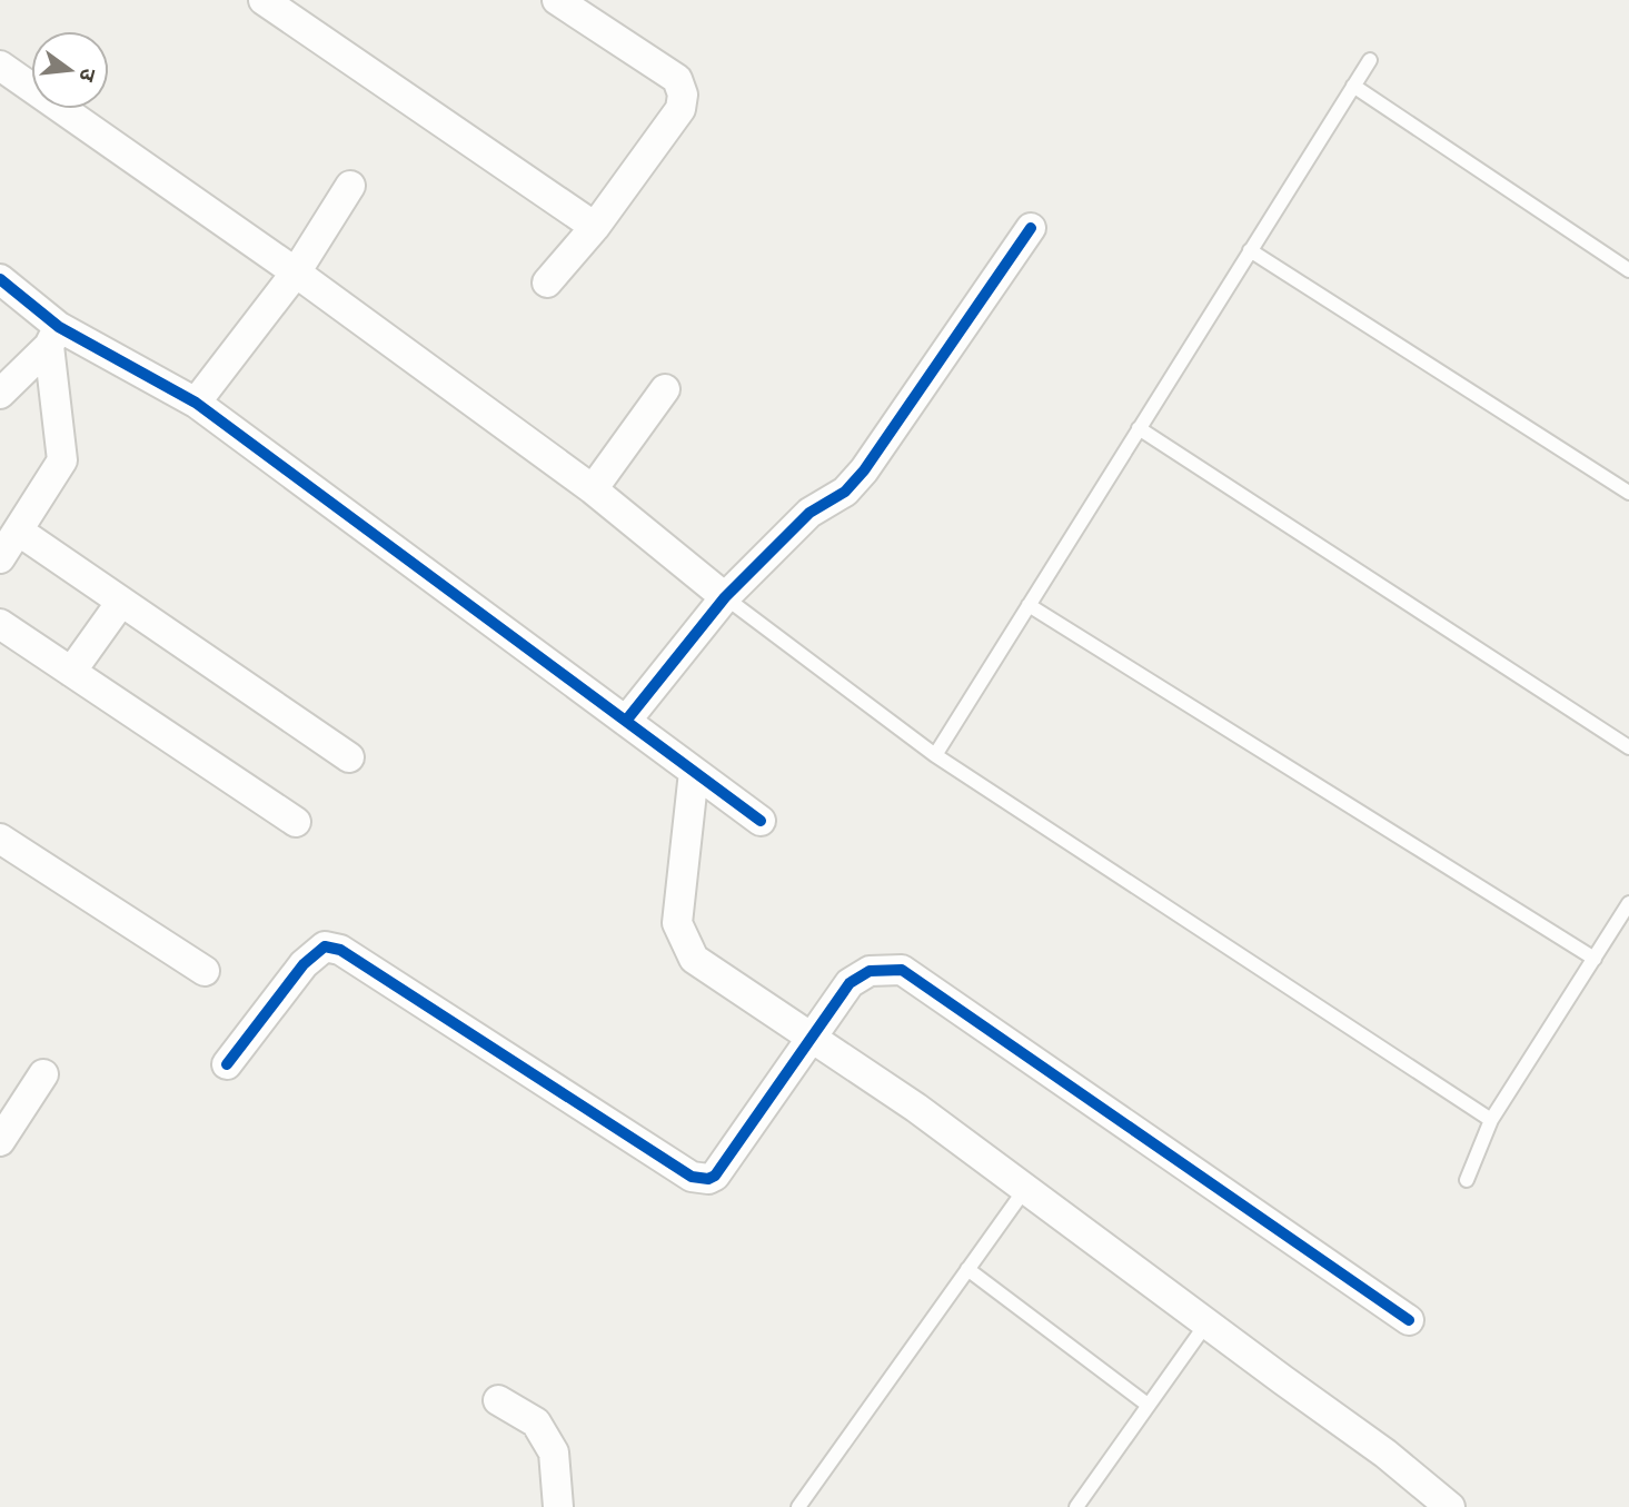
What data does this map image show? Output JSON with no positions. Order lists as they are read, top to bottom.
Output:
{
  "north": "right"
}
